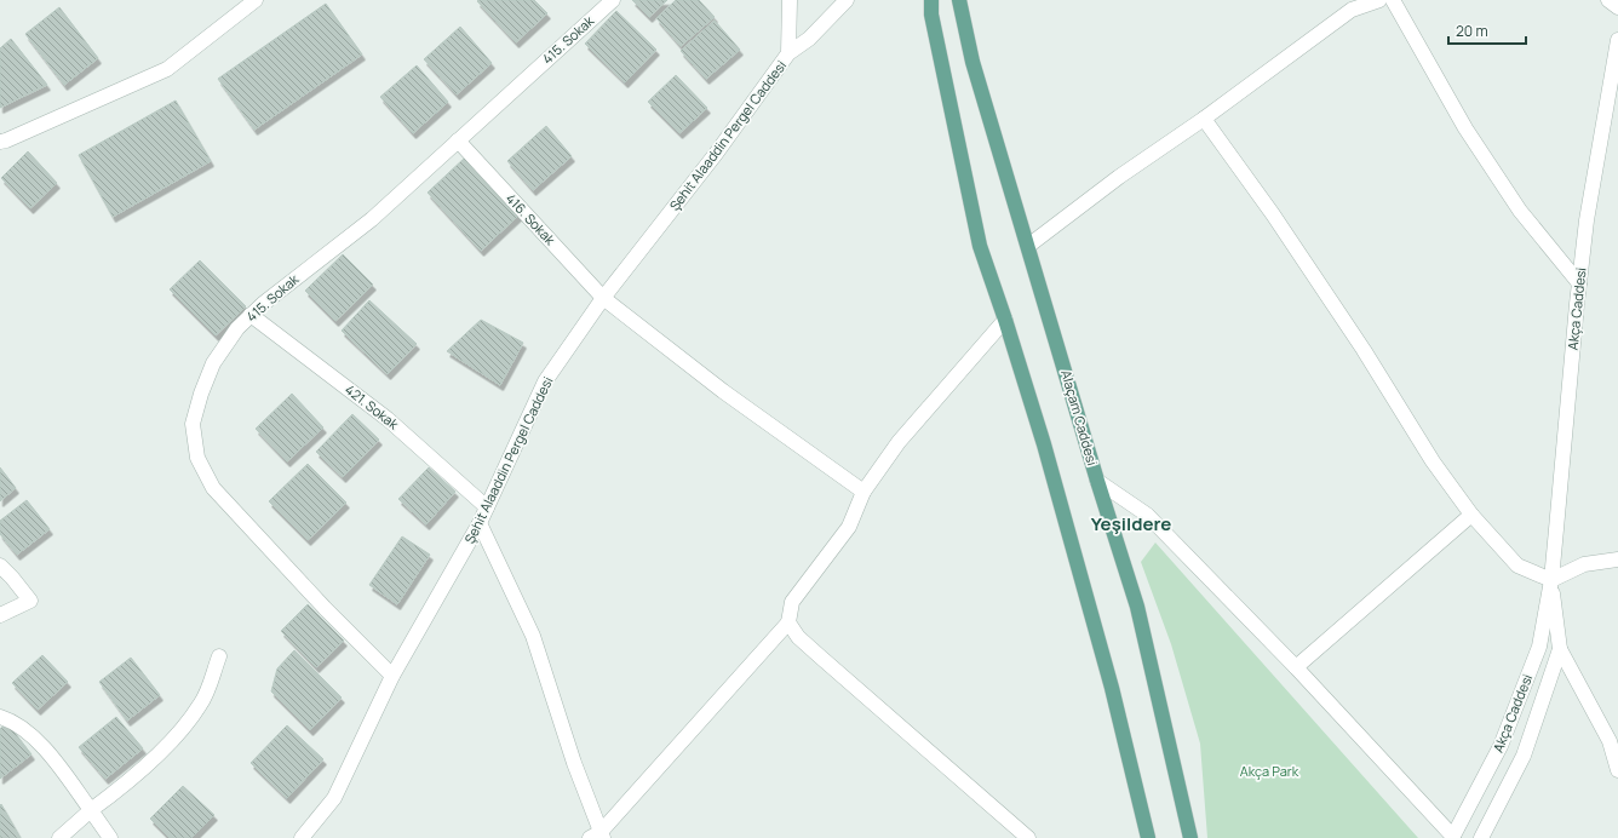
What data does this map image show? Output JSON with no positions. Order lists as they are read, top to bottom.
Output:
{
  "streets": {
    "main road": ["Alaçam Caddesi"],
    "street": [
      "415. Sokak",
      "Şehit Alaaddin Pergel Caddesi",
      "416. Sokak",
      "Akça Caddesi",
      "421. Sokak"
    ]
  },
  "crossings": [
    ["415. Sokak", "Şehit Alaaddin Pergel Caddesi"],
    ["415. Sokak", "416. Sokak"],
    ["415. Sokak", "421. Sokak"],
    ["Şehit Alaaddin Pergel Caddesi", "416. Sokak"],
    ["Şehit Alaaddin Pergel Caddesi", "421. Sokak"]
  ],
  "districts": ["Yeşildere"],
  "parks": ["Akça Park"],
  "scale_bar": "20 m"
}
